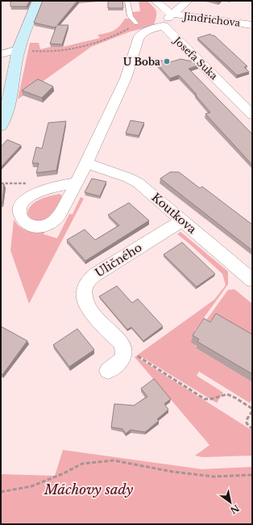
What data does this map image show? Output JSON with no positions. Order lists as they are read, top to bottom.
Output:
{
  "streets": {
    "street": [
      "Jindřichova",
      "Josefa Suka",
      "Koutkova",
      "Uličného"
    ]
  },
  "crossings": [
    ["Koutkova", "Uličného"]
  ],
  "parks": ["Máchovy sady"],
  "places": ["U Boba"],
  "north": "bottom right"
}
